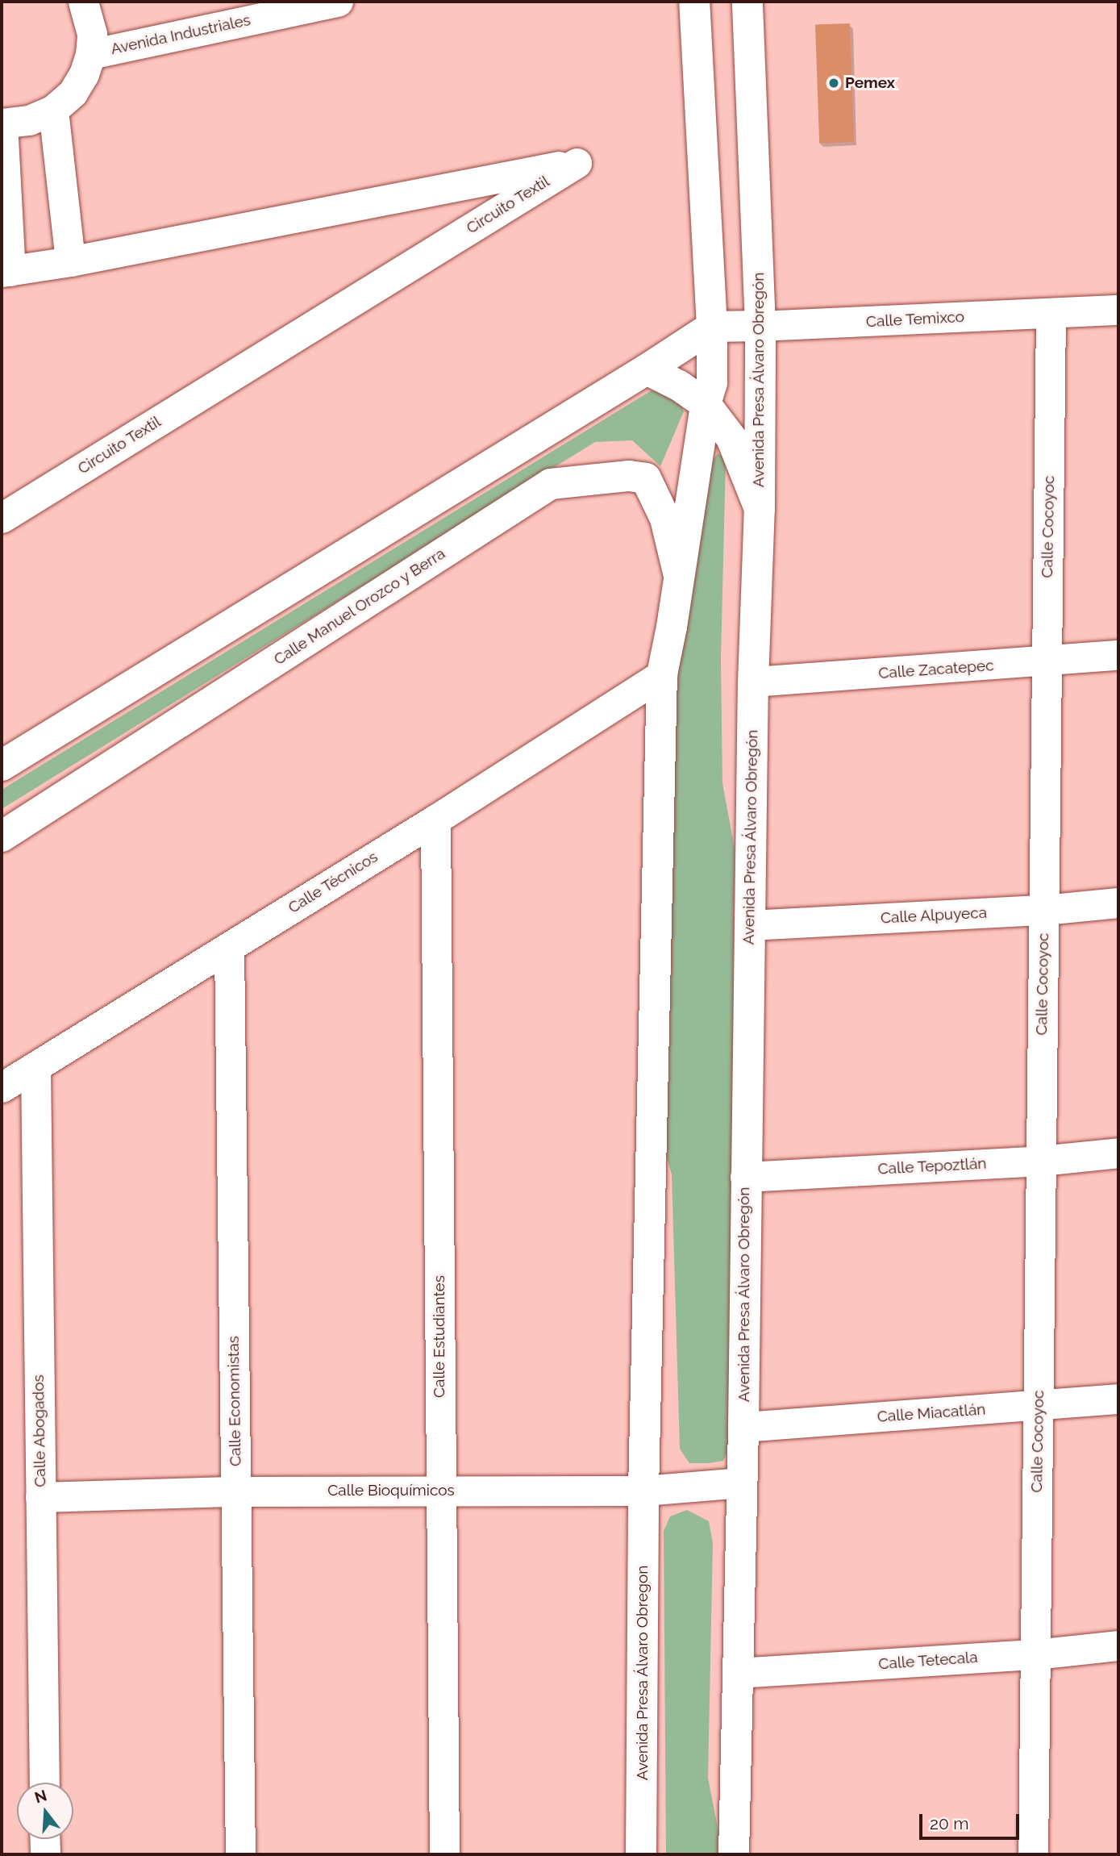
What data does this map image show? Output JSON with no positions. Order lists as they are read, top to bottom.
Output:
{
  "streets": {
    "main road": [
      "Calle Temixco",
      "Avenida Presa Álvaro Obregón",
      "Calle Manuel Orozco y Berra",
      "Avenida Presa Álvaro Obregon"
    ],
    "street": [
      "Avenida Industriales",
      "Circuito Textil",
      "Calle Cocoyoc",
      "Calle Zacatepec",
      "Calle Técnicos",
      "Calle Alpuyeca",
      "Calle Tepoztlán",
      "Calle Estudiantes",
      "Calle Economistas",
      "Calle Miacatlán",
      "Calle Abogados",
      "Calle Bioquímicos",
      "Calle Tetecala"
    ]
  },
  "crossings": [
    ["Calle Temixco", "Avenida Presa Álvaro Obregón"],
    ["Calle Temixco", "Calle Cocoyoc"],
    ["Avenida Presa Álvaro Obregón", "Calle Zacatepec"],
    ["Avenida Presa Álvaro Obregón", "Calle Alpuyeca"],
    ["Avenida Presa Álvaro Obregón", "Calle Tepoztlán"],
    ["Avenida Presa Álvaro Obregón", "Calle Miacatlán"],
    ["Avenida Presa Álvaro Obregón", "Calle Bioquímicos"],
    ["Avenida Presa Álvaro Obregón", "Calle Tetecala"],
    ["Calle Cocoyoc", "Calle Zacatepec"],
    ["Calle Cocoyoc", "Calle Alpuyeca"],
    ["Calle Cocoyoc", "Calle Tepoztlán"],
    ["Calle Cocoyoc", "Calle Miacatlán"],
    ["Calle Cocoyoc", "Calle Tetecala"],
    ["Calle Técnicos", "Calle Estudiantes"],
    ["Calle Técnicos", "Calle Economistas"],
    ["Calle Técnicos", "Calle Abogados"],
    ["Calle Estudiantes", "Calle Bioquímicos"],
    ["Calle Economistas", "Calle Bioquímicos"],
    ["Calle Abogados", "Calle Bioquímicos"],
    ["Calle Bioquímicos", "Avenida Presa Álvaro Obregon"]
  ],
  "places": ["Pemex"],
  "scale_bar": "20 m",
  "north": "top"
}
